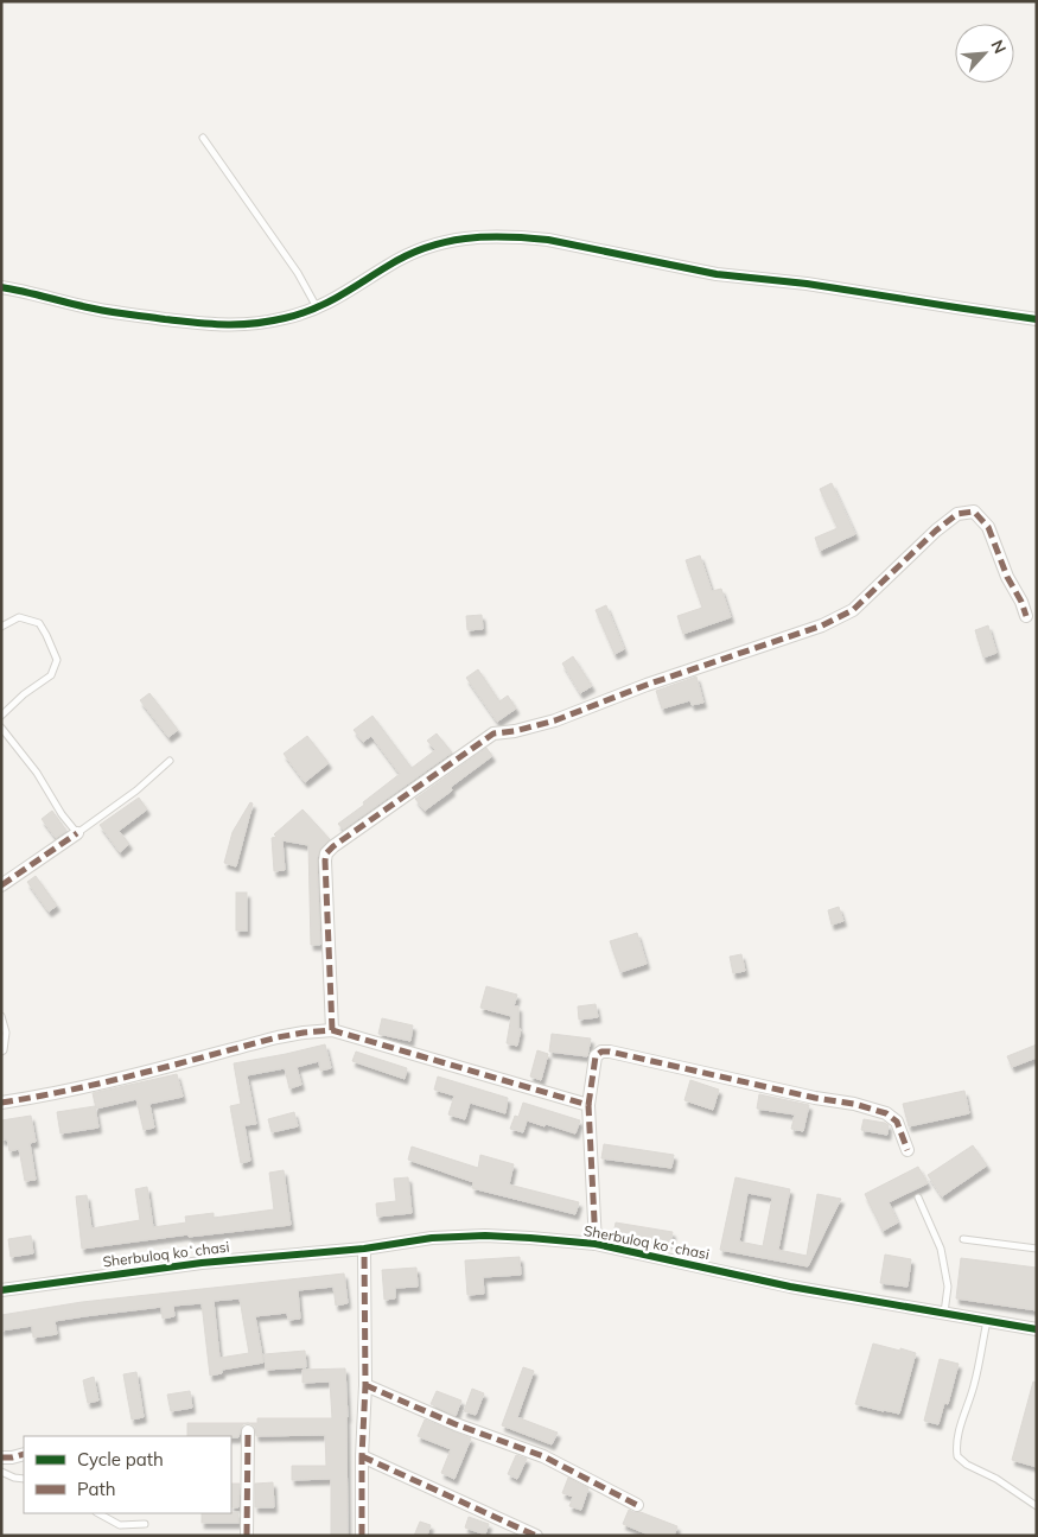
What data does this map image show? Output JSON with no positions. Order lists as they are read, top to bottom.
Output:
{
  "streets": {
    "street": ["Sherbuloq koʻchasi"]
  },
  "legend": ["Cycle path", "Path"],
  "north": "top right"
}
